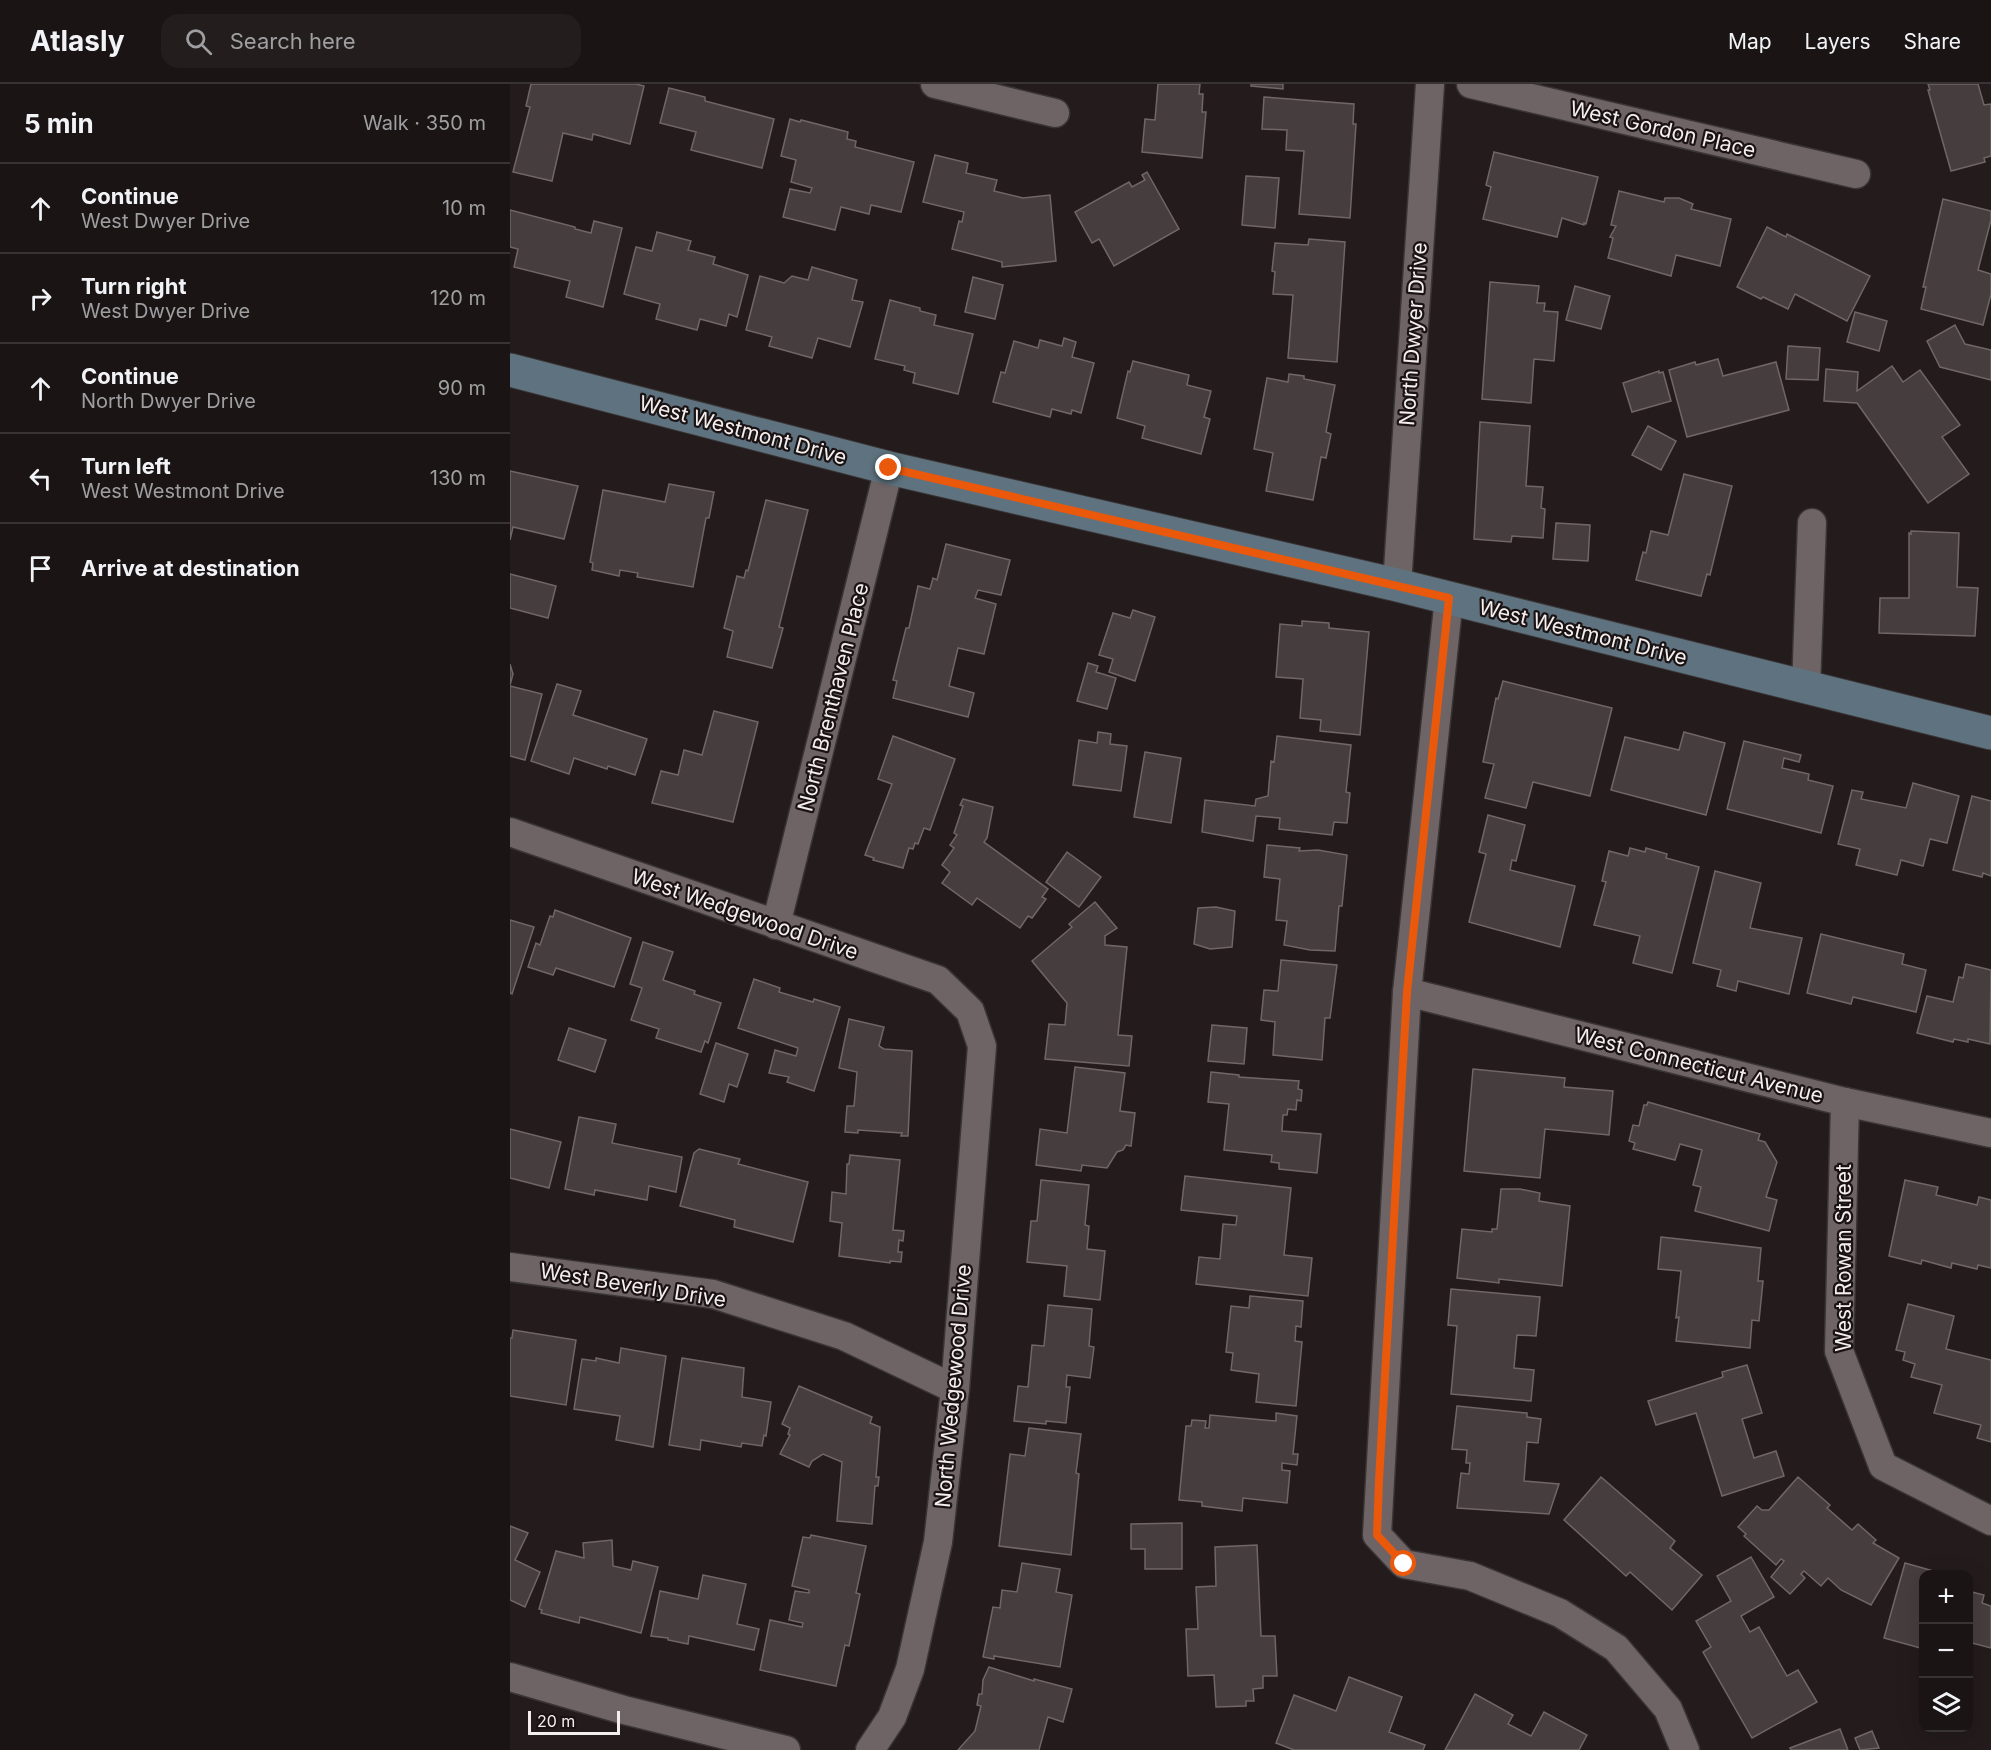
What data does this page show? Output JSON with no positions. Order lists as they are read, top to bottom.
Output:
{
  "streets": {
    "street": [
      "West Gordon Place",
      "North Dwyer Drive",
      "West Westmont Drive",
      "North Brenthaven Place",
      "West Wedgewood Drive",
      "West Connecticut Avenue",
      "West Rowan Street",
      "West Beverly Drive",
      "North Wedgewood Drive"
    ]
  },
  "crossings": [
    ["North Dwyer Drive", "West Westmont Drive"],
    ["West Westmont Drive", "North Brenthaven Place"],
    ["North Brenthaven Place", "West Wedgewood Drive"],
    ["West Wedgewood Drive", "North Wedgewood Drive"],
    ["West Connecticut Avenue", "West Rowan Street"],
    ["West Beverly Drive", "North Wedgewood Drive"]
  ],
  "scale_bar": "20 m",
  "page": {
    "header": "Atlasly",
    "search": "Search here",
    "nav": ["Map", "Layers", "Share"],
    "heading": ["5 min", "Walk · 350 m"],
    "list": [
      ["Continue", "West Dwyer Drive", "10 m"],
      ["Turn right", "West Dwyer Drive", "120 m"],
      ["Continue", "North Dwyer Drive", "90 m"],
      ["Turn left", "West Westmont Drive", "130 m"],
      "Arrive at destination"
    ],
    "map_buttons": ["+", "−"],
    "scale": "20 m"
  }
}
